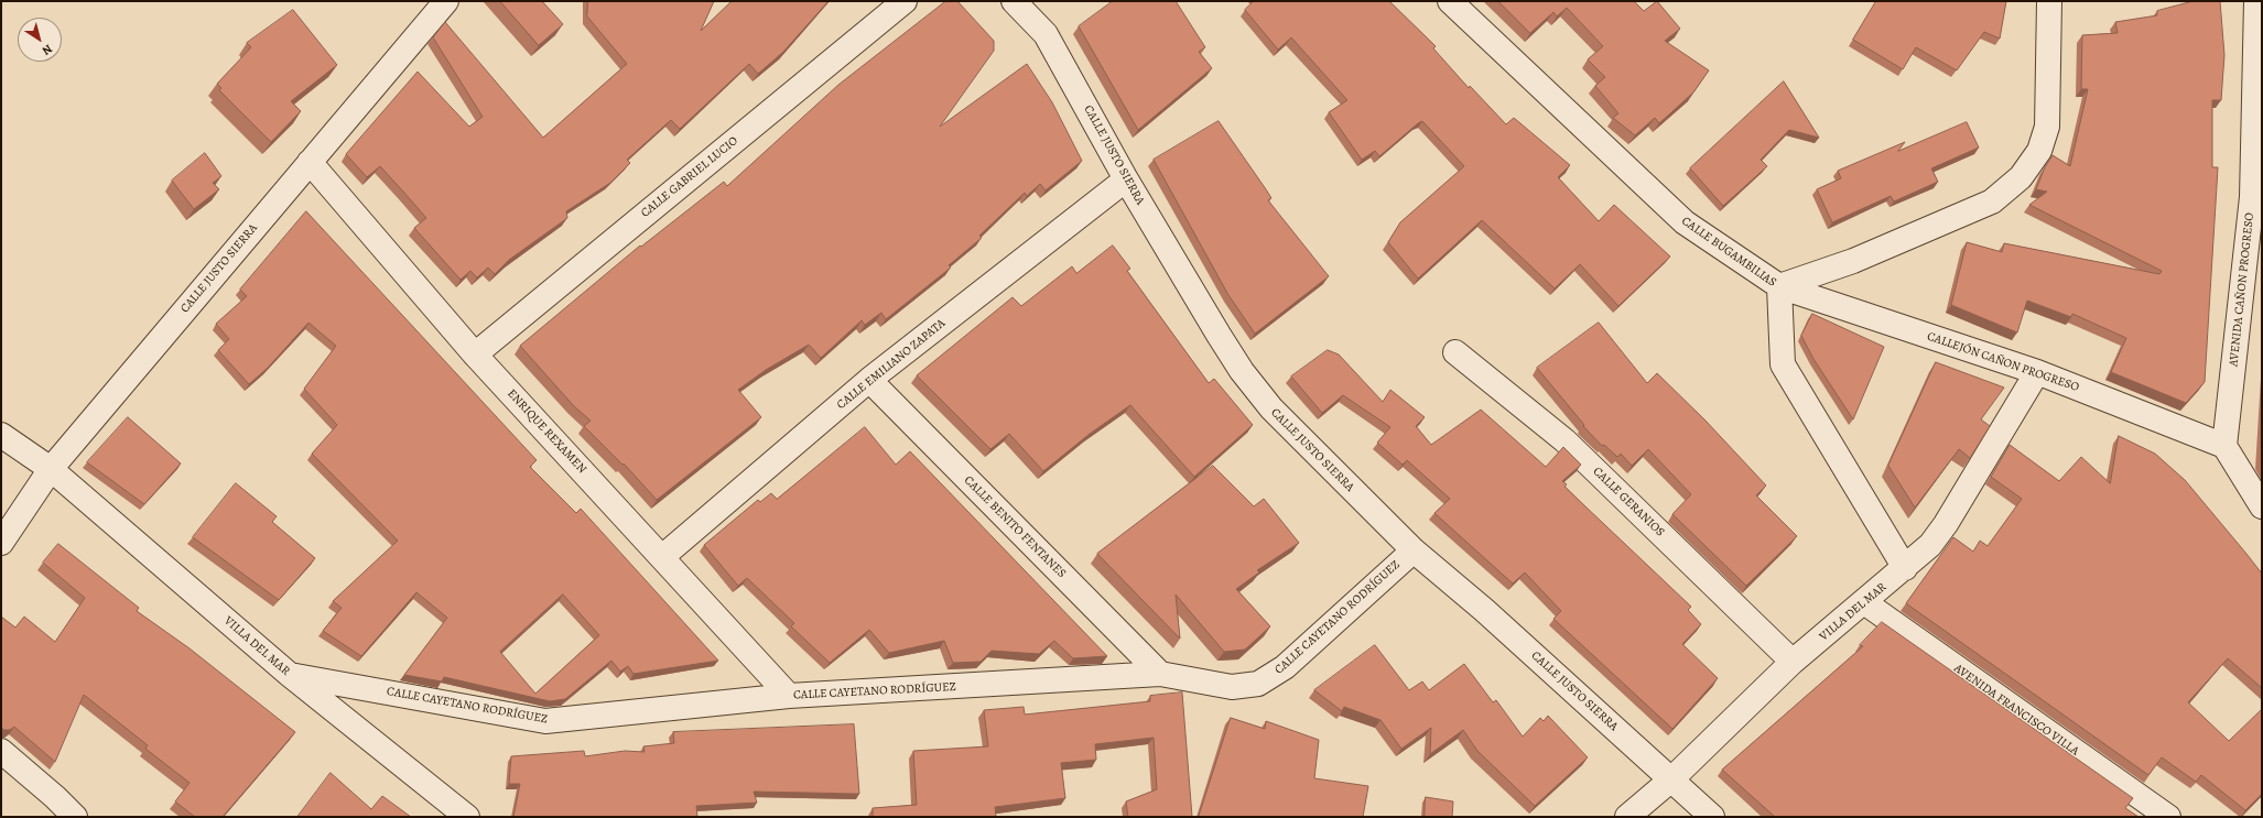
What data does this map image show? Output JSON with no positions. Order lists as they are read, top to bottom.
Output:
{
  "streets": {
    "street": [
      "CALLE JUSTO SIERRA",
      "CALLE GABRIEL LUCIO",
      "CALLE BUGAMBILIAS",
      "AVENIDA CAÑON PROGRESO",
      "CALLEJÓN CAÑON PROGRESO",
      "CALLE EMILIANO ZAPATA",
      "ENRIQUE REXAMEN",
      "CALLE GERANIOS",
      "CALLE BENITO FENTANES",
      "VILLA DEL MAR",
      "CALLE CAYETANO RODRÍGUEZ",
      "AVENIDA FRANCISCO VILLA"
    ]
  },
  "crossings": [
    ["CALLE JUSTO SIERRA", "CALLE EMILIANO ZAPATA"],
    ["CALLE JUSTO SIERRA", "ENRIQUE REXAMEN"],
    ["CALLE JUSTO SIERRA", "VILLA DEL MAR"],
    ["CALLE JUSTO SIERRA", "CALLE CAYETANO RODRÍGUEZ"],
    ["CALLE GABRIEL LUCIO", "ENRIQUE REXAMEN"],
    ["CALLE BUGAMBILIAS", "CALLEJÓN CAÑON PROGRESO"],
    ["CALLE BUGAMBILIAS", "VILLA DEL MAR"],
    ["AVENIDA CAÑON PROGRESO", "CALLEJÓN CAÑON PROGRESO"],
    ["CALLEJÓN CAÑON PROGRESO", "VILLA DEL MAR"],
    ["CALLE EMILIANO ZAPATA", "ENRIQUE REXAMEN"],
    ["CALLE EMILIANO ZAPATA", "CALLE BENITO FENTANES"],
    ["ENRIQUE REXAMEN", "CALLE CAYETANO RODRÍGUEZ"],
    ["CALLE GERANIOS", "VILLA DEL MAR"],
    ["CALLE BENITO FENTANES", "CALLE CAYETANO RODRÍGUEZ"],
    ["VILLA DEL MAR", "CALLE CAYETANO RODRÍGUEZ"],
    ["VILLA DEL MAR", "AVENIDA FRANCISCO VILLA"]
  ],
  "north": "bottom right"
}
